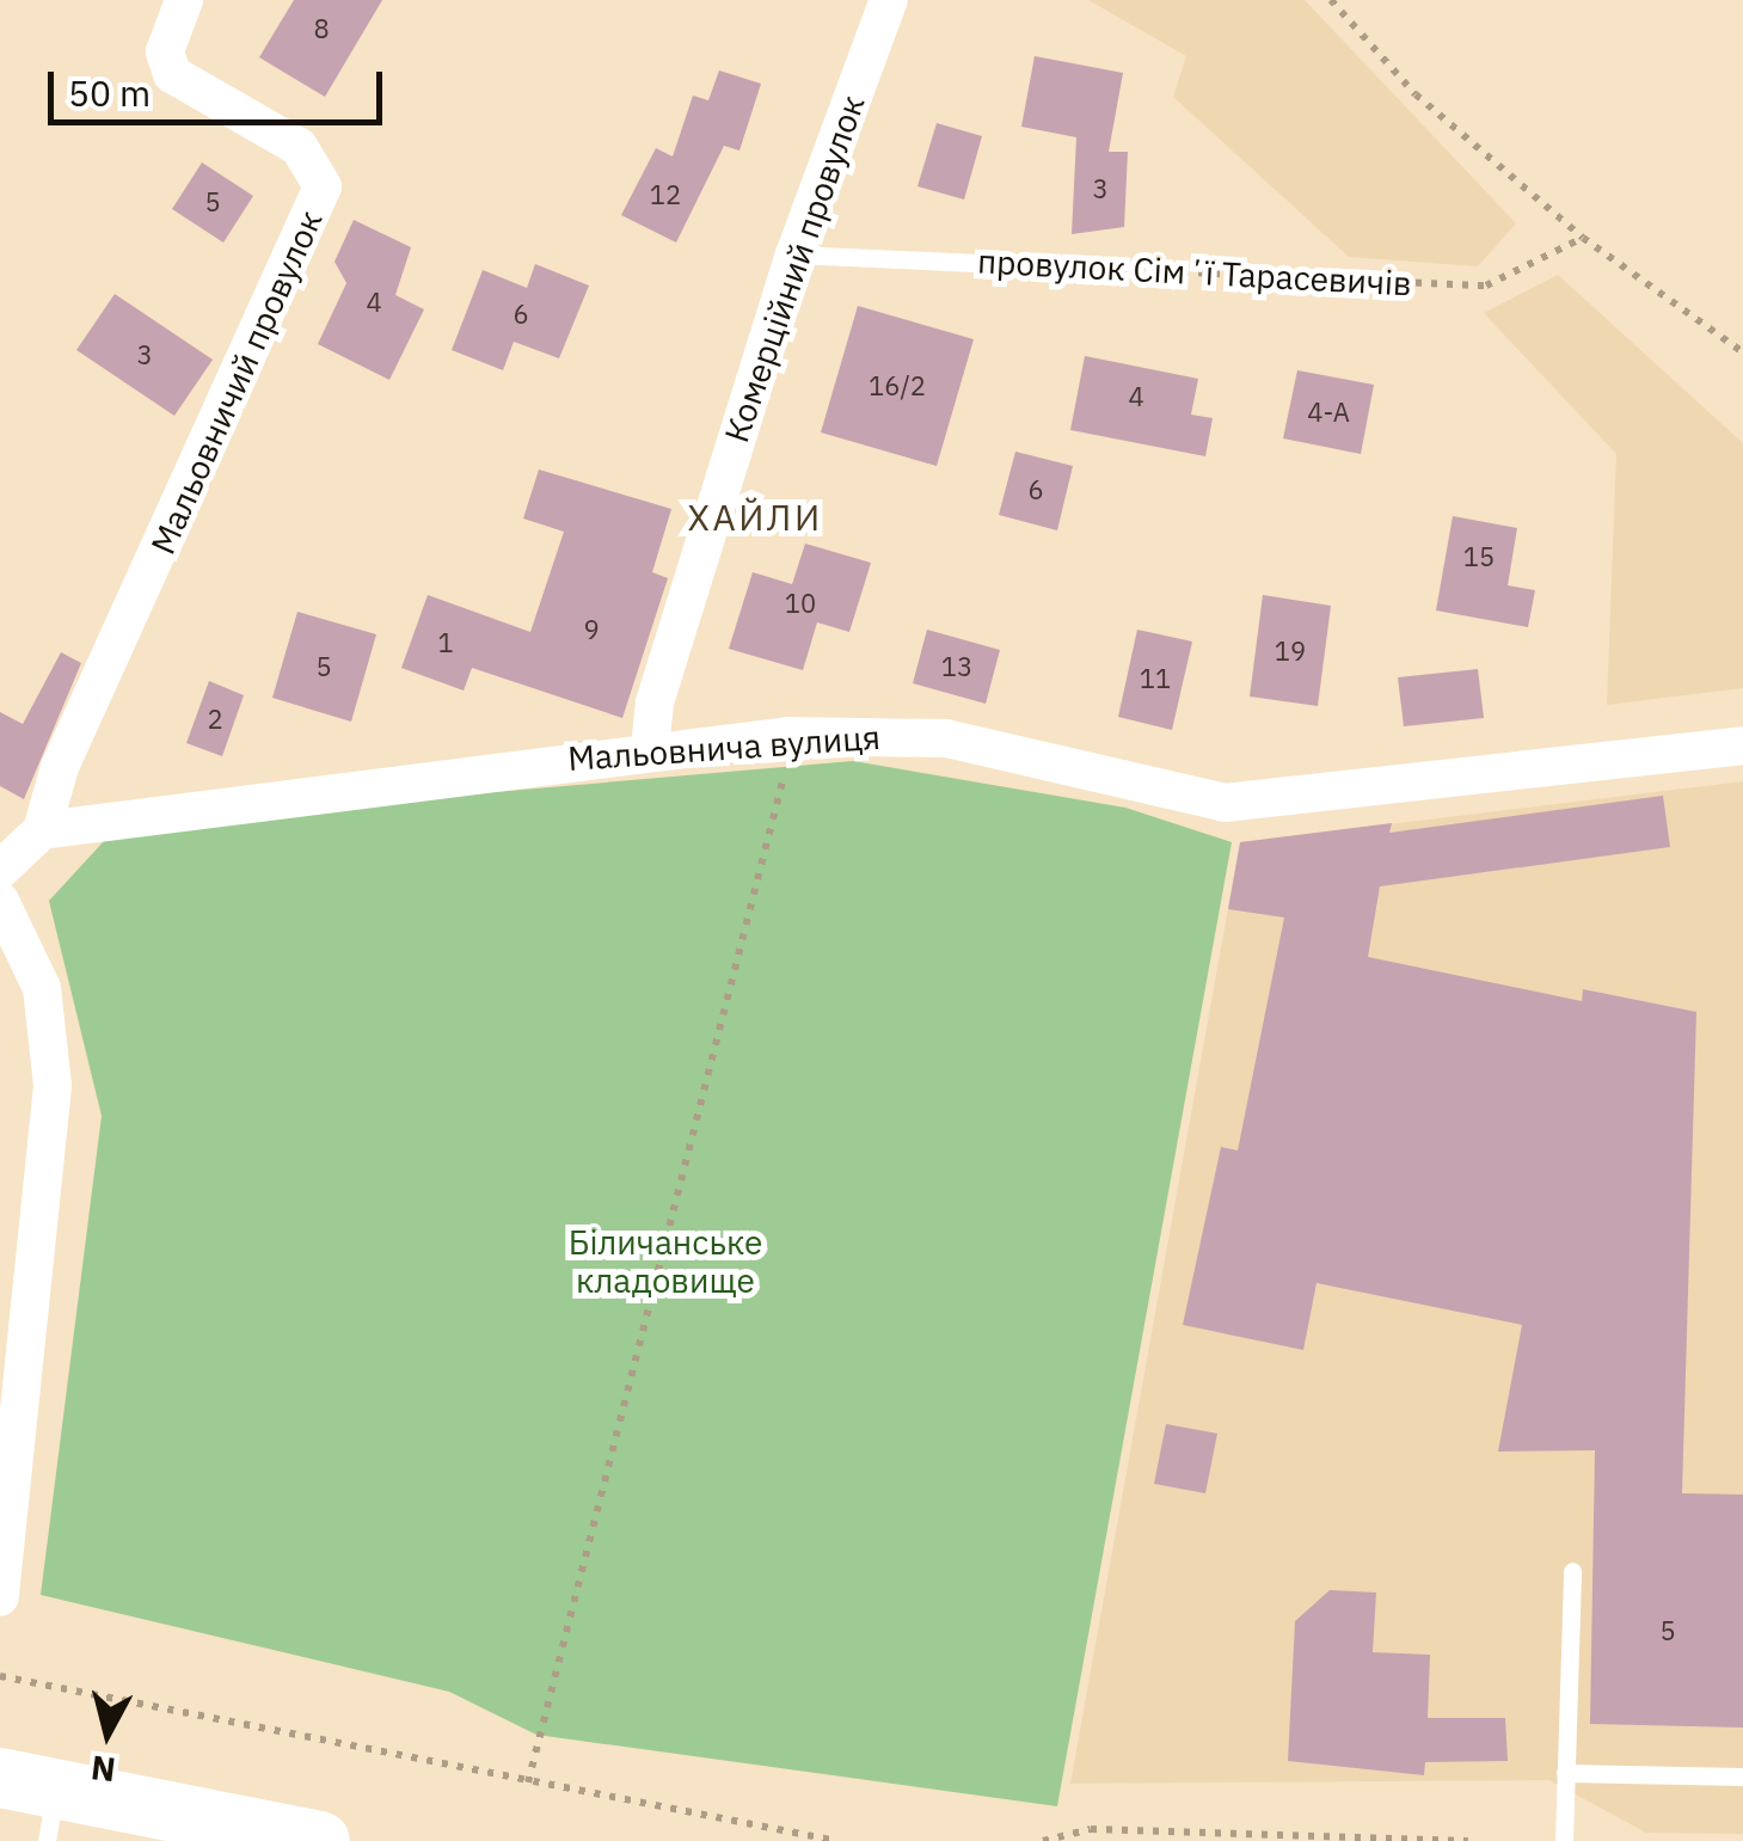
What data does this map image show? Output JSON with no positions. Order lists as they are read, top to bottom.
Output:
{
  "streets": {
    "street": ["Комерційний провулок", "Мальовничий провулок", "Мальовнича вулиця"],
    "lane": ["провулок Сімʼї Тарасевичів"]
  },
  "crossings": [
    ["Комерційний провулок", "провулок Сімʼї Тарасевичів"],
    ["Комерційний провулок", "Мальовнича вулиця"],
    ["Мальовничий провулок", "Мальовнича вулиця"]
  ],
  "districts": ["ХАЙЛИ"],
  "parks": ["Біличанське кладовище"],
  "house_numbers": [
    "8",
    "3",
    "12",
    "5",
    "4",
    "6",
    "3",
    "16/2",
    "4",
    "4-А",
    "6",
    "15",
    "10",
    "9",
    "1",
    "19",
    "5",
    "13",
    "11",
    "2",
    "5"
  ],
  "scale_bar": "50 m",
  "north": "bottom"
}
